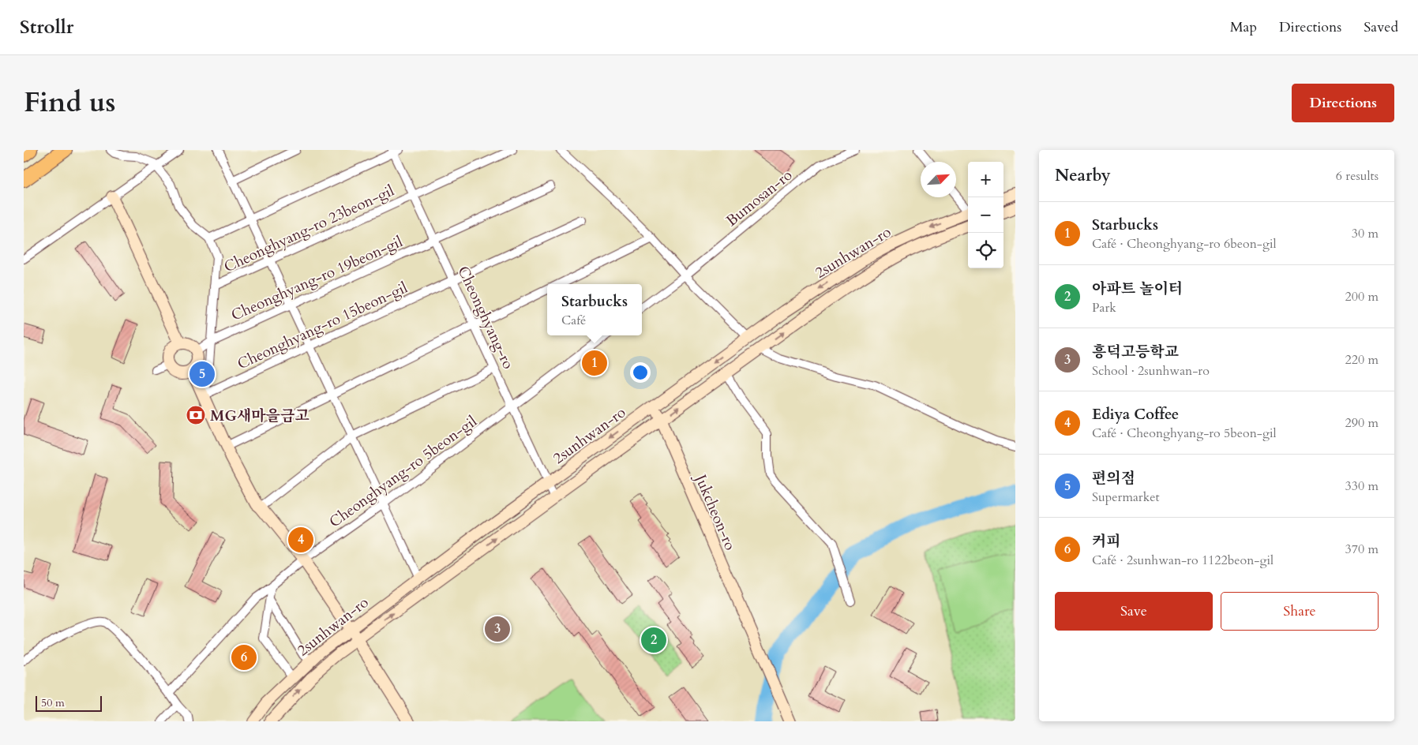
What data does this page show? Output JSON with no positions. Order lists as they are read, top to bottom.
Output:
{
  "streets": {
    "main road": ["2sunhwan-ro", "Jukcheon-ro"],
    "street": [
      "Bumosan-ro",
      "Cheonghyang-ro 23beon-gil",
      "Cheonghyang-ro 19beon-gil",
      "Cheonghyang-ro",
      "Cheonghyang-ro 15beon-gil",
      "Cheonghyang-ro 5beon-gil"
    ]
  },
  "crossings": [
    ["Cheonghyang-ro 23beon-gil", "Cheonghyang-ro"],
    ["2sunhwan-ro", "Cheonghyang-ro"],
    ["2sunhwan-ro", "Jukcheon-ro"],
    ["Cheonghyang-ro 19beon-gil", "Cheonghyang-ro"],
    ["Cheonghyang-ro", "Cheonghyang-ro 15beon-gil"],
    ["Cheonghyang-ro", "Cheonghyang-ro 5beon-gil"]
  ],
  "places": {
    "bank": ["MG새마을금고"]
  },
  "scale_bar": "50 m",
  "north": "top right",
  "page": {
    "header": "Strollr",
    "nav": ["Map", "Directions", "Saved"],
    "title": "Find us",
    "buttons": [
      "Directions",
      ["Save", "Share"]
    ],
    "heading": ["Nearby", "6 results"],
    "map_buttons": ["+", "−"],
    "list": [
      {
        "mark": "1",
        "name": "Starbucks",
        "note": "Café · Cheonghyang-ro 6beon-gil",
        "value": "30 m"
      },
      {
        "mark": "2",
        "name": "아파트 놀이터",
        "note": "Park",
        "value": "200 m"
      },
      {
        "mark": "3",
        "name": "흥덕고등학교",
        "note": "School · 2sunhwan-ro",
        "value": "220 m"
      },
      {
        "mark": "4",
        "name": "Ediya Coffee",
        "note": "Café · Cheonghyang-ro 5beon-gil",
        "value": "290 m"
      },
      {
        "mark": "5",
        "name": "편의점",
        "note": "Supermarket",
        "value": "330 m"
      },
      {
        "mark": "6",
        "name": "커피",
        "note": "Café · 2sunhwan-ro 1122beon-gil",
        "value": "370 m"
      }
    ],
    "popup": ["Starbucks", "Café"],
    "pins": [
      "1",
      "5",
      "4",
      "3",
      "2",
      "6"
    ],
    "scale": "50 m"
  }
}
